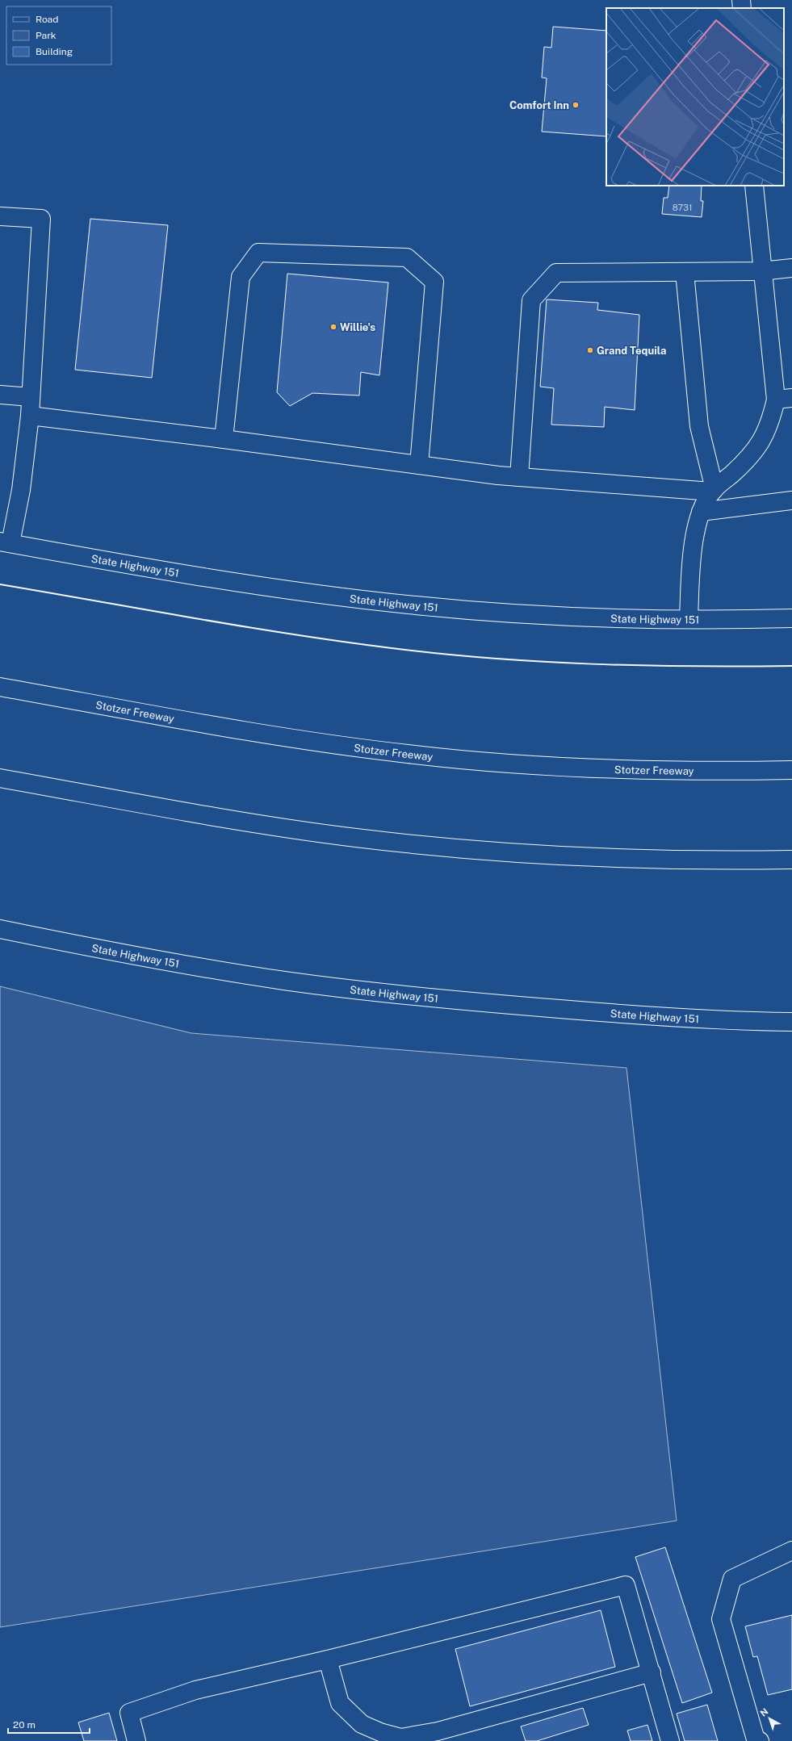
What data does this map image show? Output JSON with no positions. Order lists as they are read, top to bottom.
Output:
{
  "streets": {
    "main road": ["State Highway 151", "Stotzer Freeway"]
  },
  "places": ["Comfort Inn", "Willie's", "Grand Tequila"],
  "house_numbers": ["8731"],
  "legend": ["Road", "Park", "Building"],
  "scale_bar": "20 m",
  "north": "top left"
}
